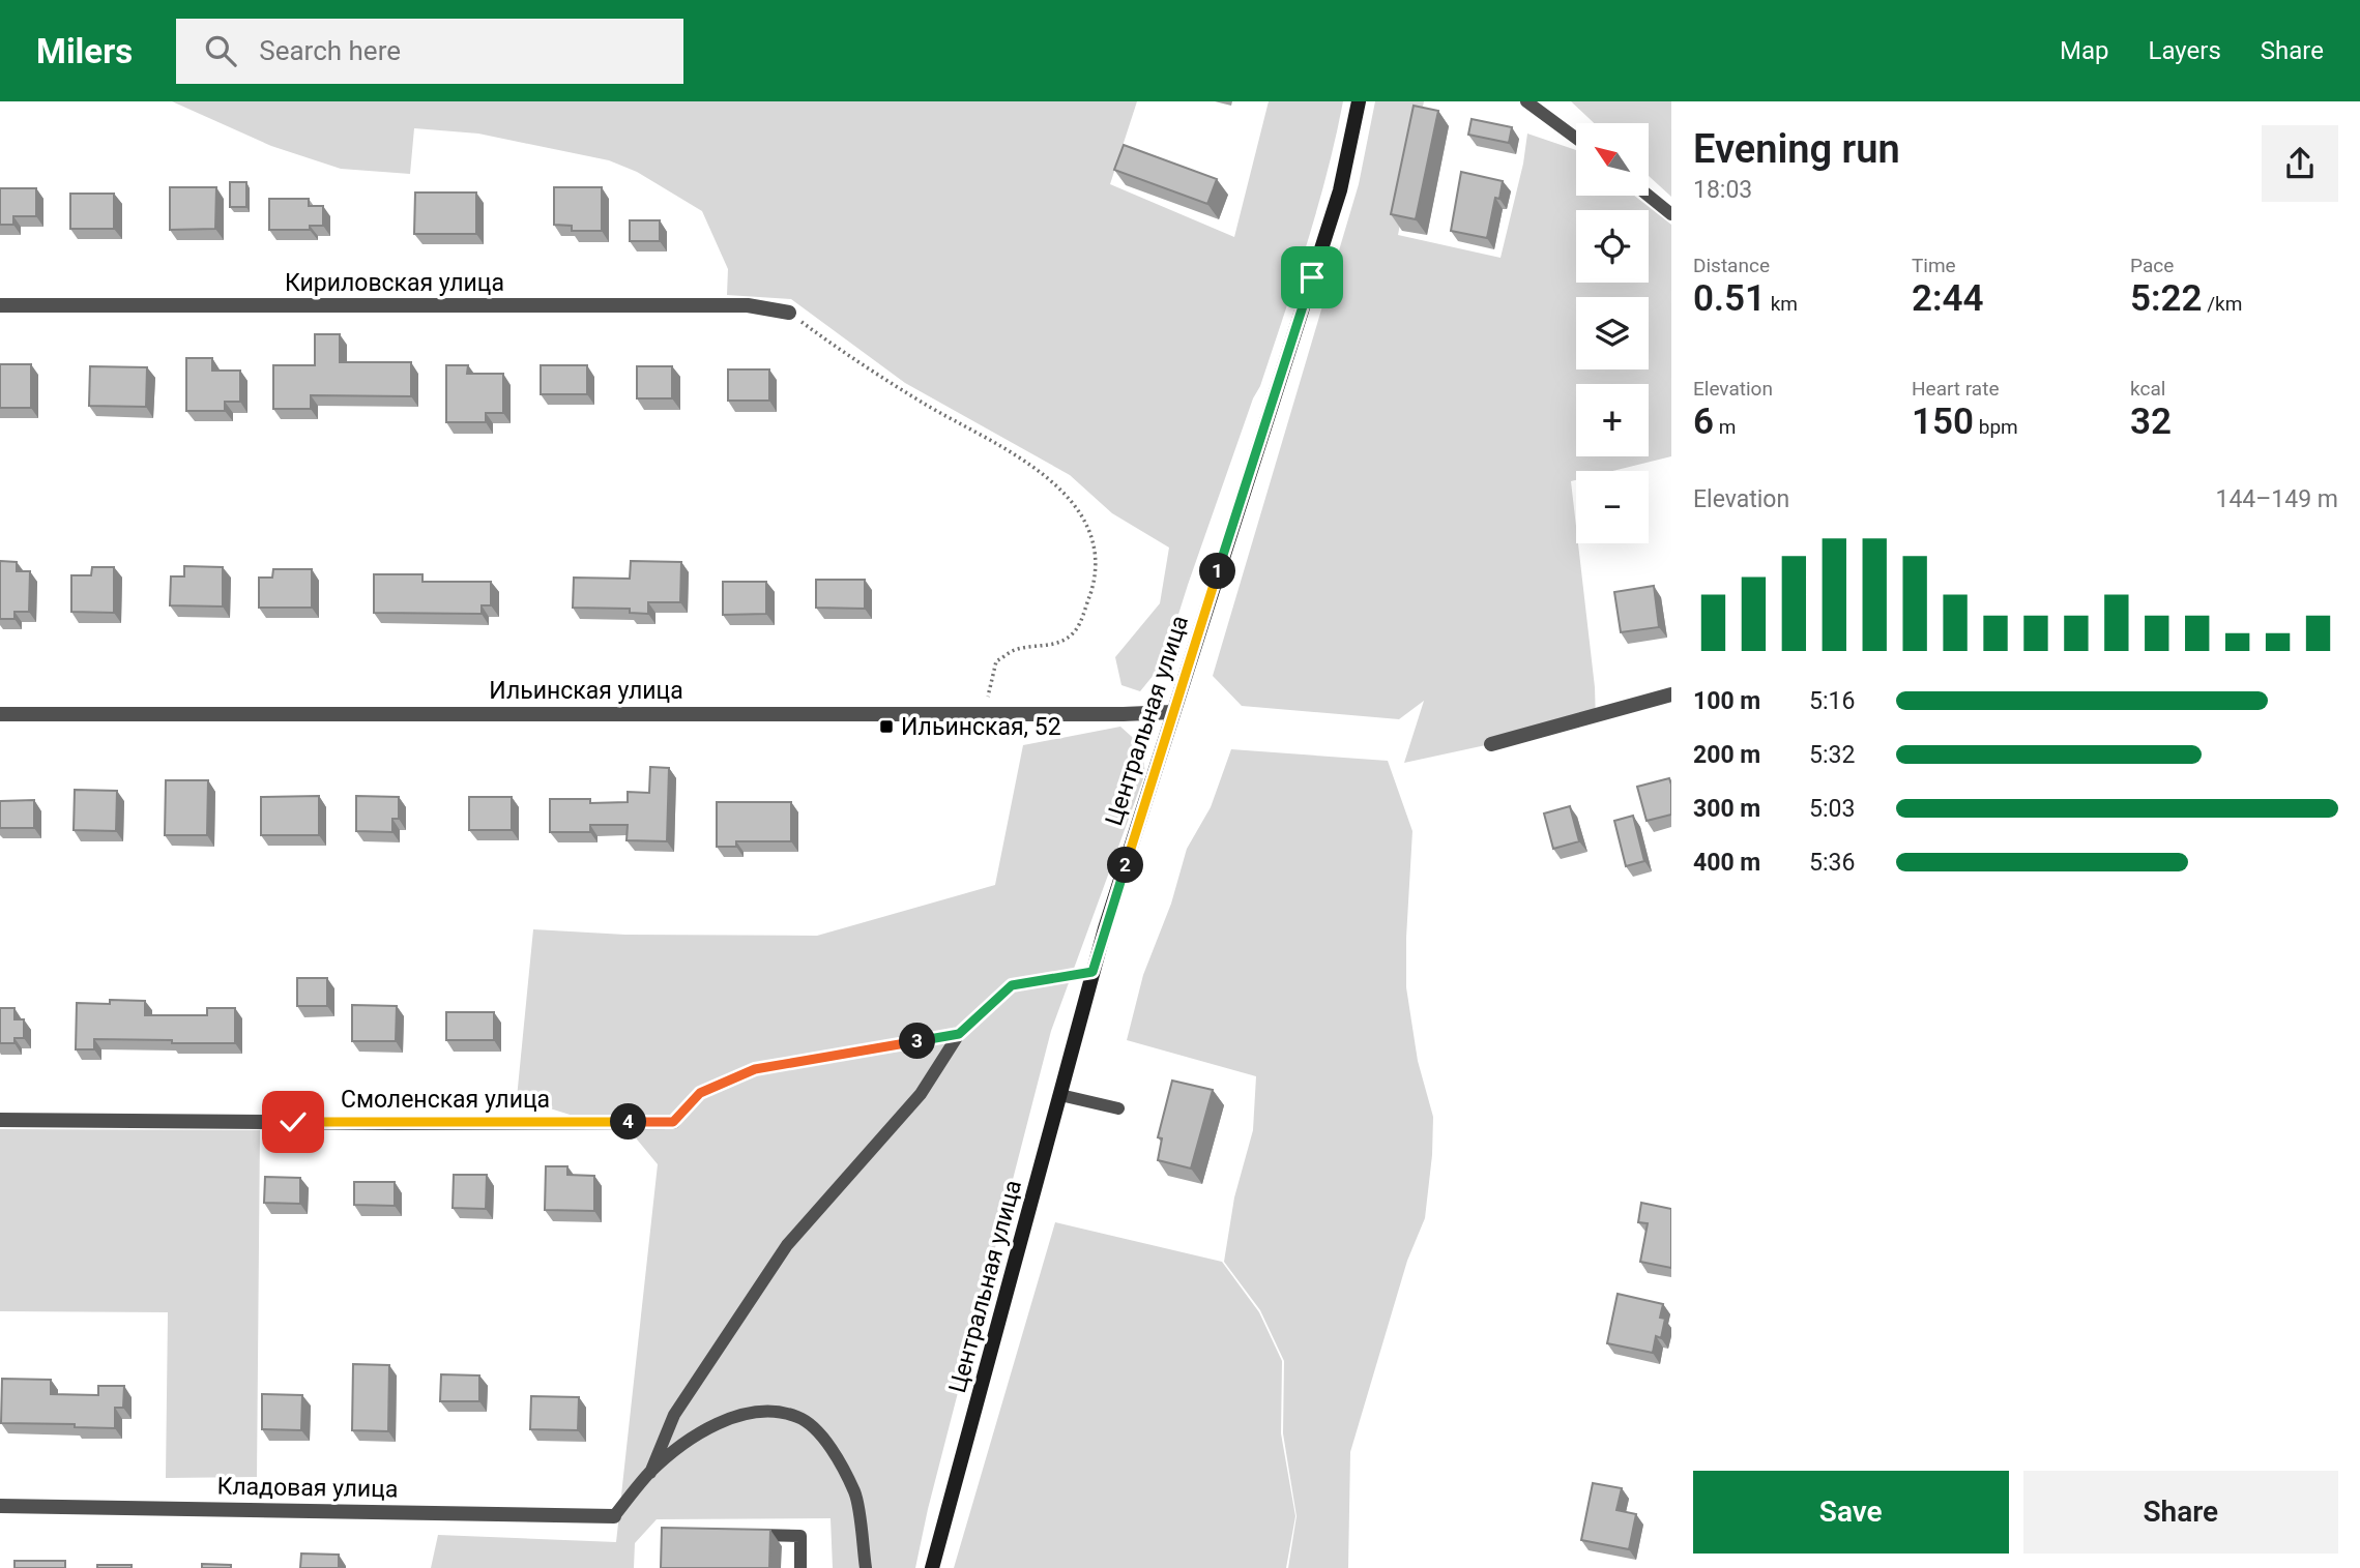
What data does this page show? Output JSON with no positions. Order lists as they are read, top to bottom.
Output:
{
  "streets": {
    "street": [
      "Кириловская улица",
      "Ильинская улица",
      "Центральная улица",
      "Смоленская улица",
      "Кладовая улица"
    ]
  },
  "crossings": [
    ["Ильинская улица", "Центральная улица"]
  ],
  "places": {
    "transit": ["Ильинская, 52"]
  },
  "north": "top left",
  "page": {
    "header": "Milers",
    "search": "Search here",
    "nav": ["Map", "Layers", "Share"],
    "heading": ["Evening run", "18:03"],
    "map_buttons": ["+", "−"],
    "stats": [
      ["Distance", "0.51 km"],
      ["Time", "2:44"],
      ["Pace", "5:22 /km"],
      ["Elevation", "6 m"],
      ["Heart rate", "150 bpm"],
      ["kcal", "32"]
    ],
    "chart": ["Elevation", "144–149 m"],
    "pins": [
      "1",
      "2",
      "3",
      "4"
    ],
    "list": [
      {
        "name": "100 m",
        "note": "5:16"
      },
      {
        "name": "200 m",
        "note": "5:32"
      },
      {
        "name": "300 m",
        "note": "5:03"
      },
      {
        "name": "400 m",
        "note": "5:36"
      }
    ],
    "buttons": ["Save", "Share"]
  }
}
